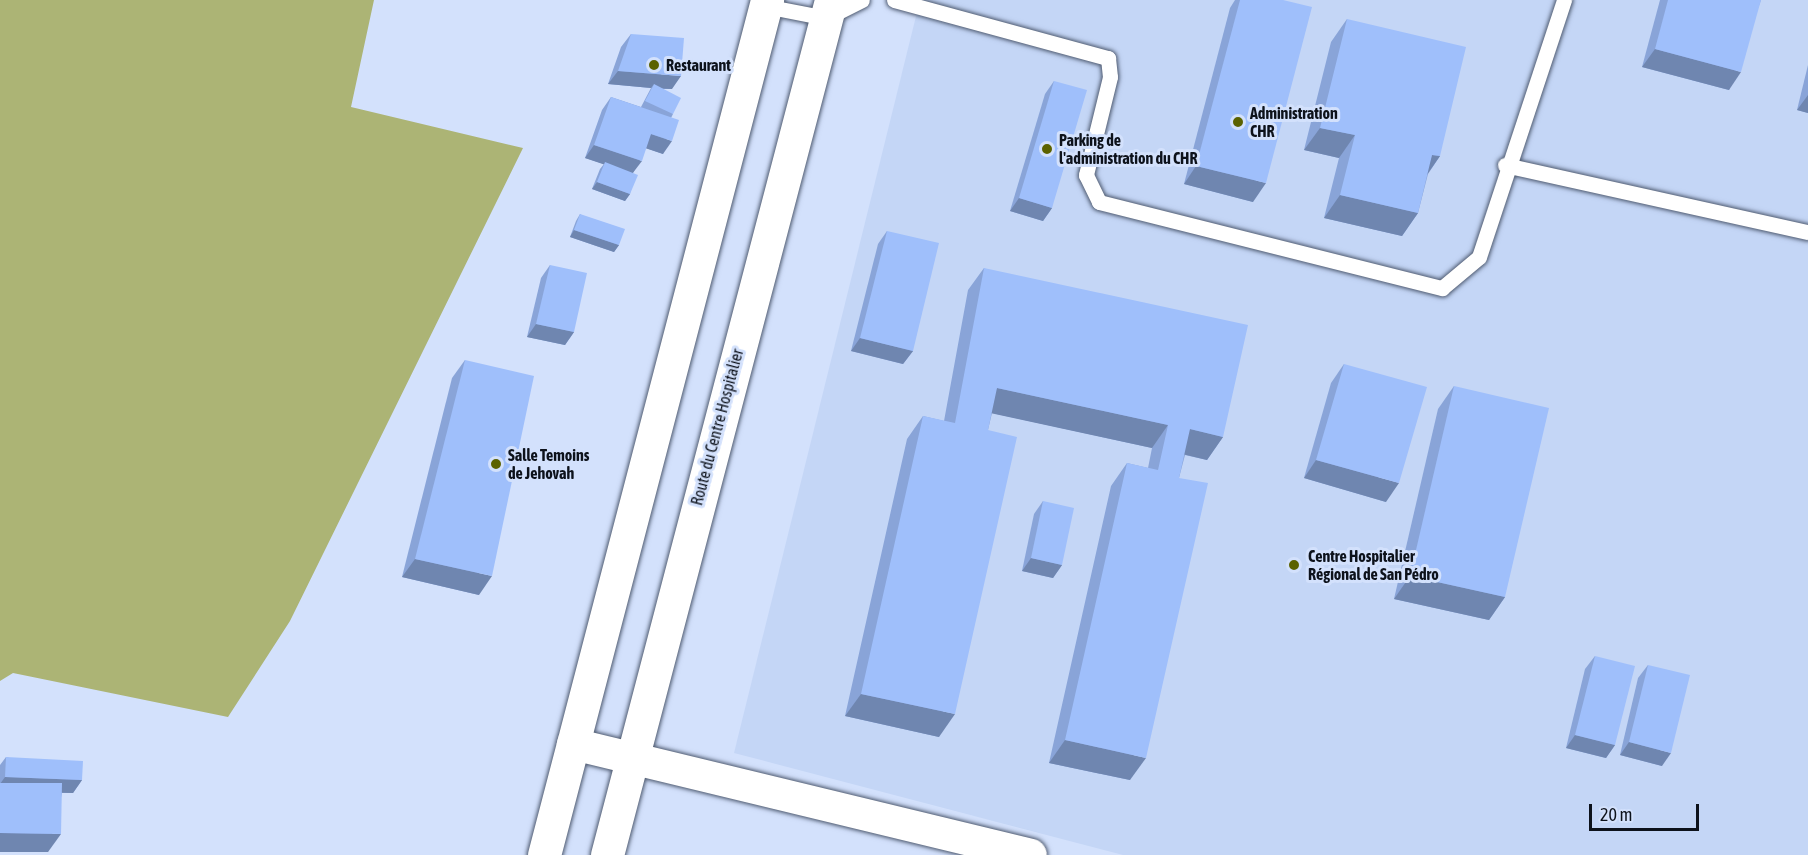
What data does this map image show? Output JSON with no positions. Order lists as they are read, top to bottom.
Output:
{
  "streets": {
    "street": ["Route du Centre Hospitalier"]
  },
  "places": [
    "Restaurant",
    "Administration CHR",
    "Parking de l'administration du CHR",
    "Salle Temoins de Jehovah",
    "Centre Hospitalier Régional de San Pédro"
  ],
  "scale_bar": "20 m"
}
